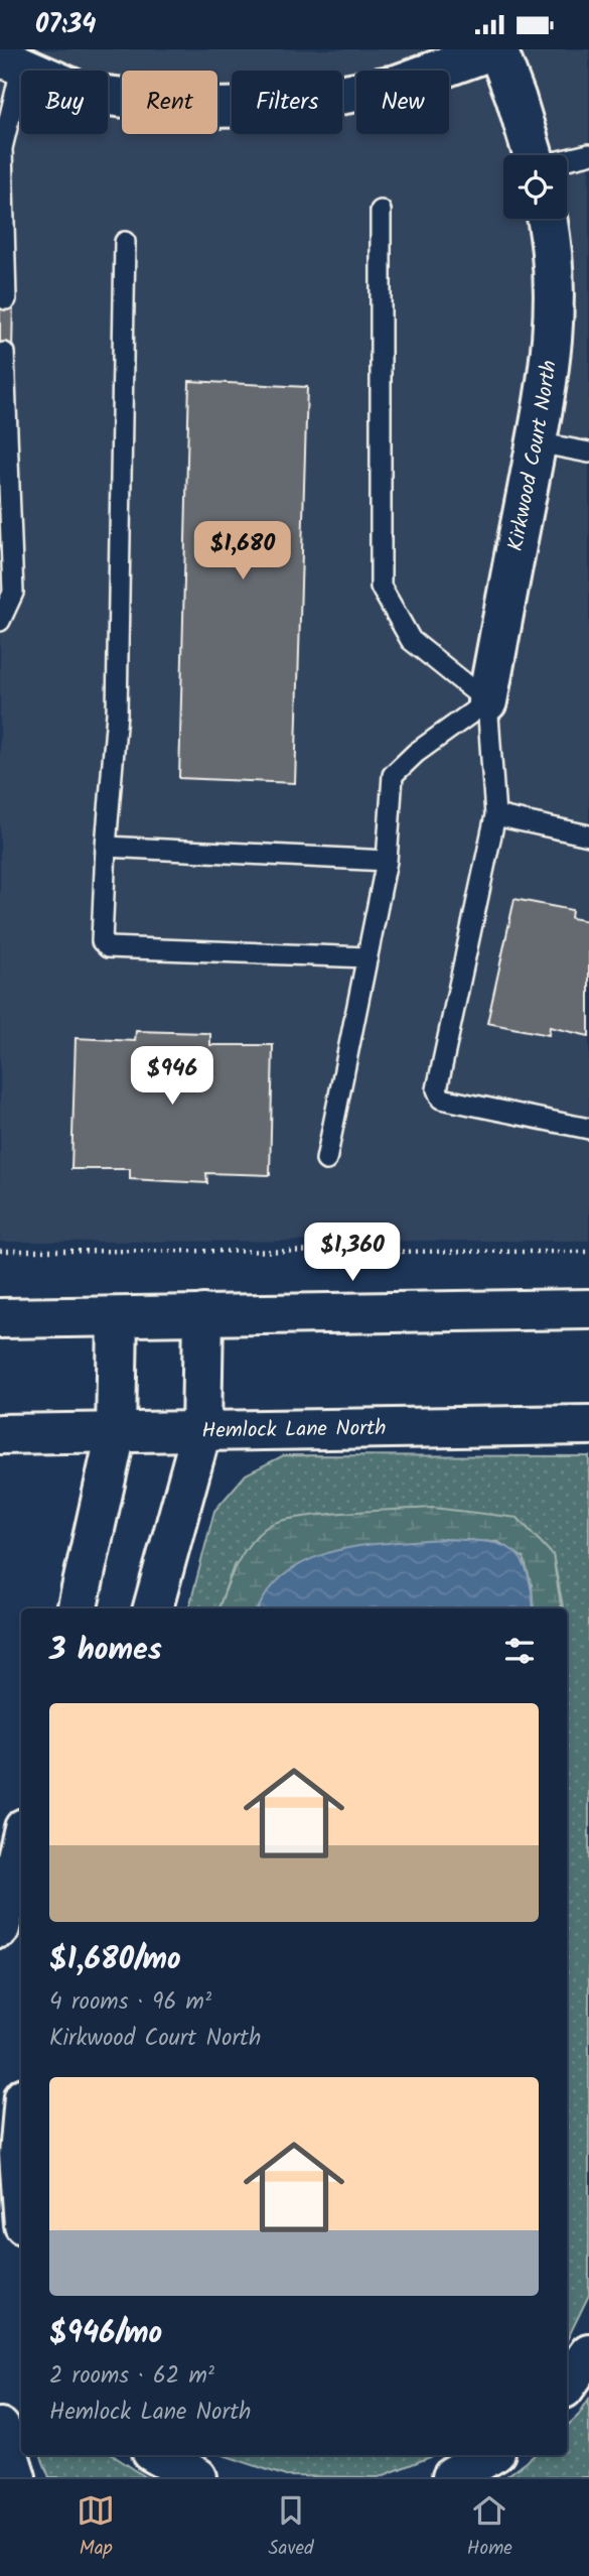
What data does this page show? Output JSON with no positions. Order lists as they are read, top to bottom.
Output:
{
  "streets": {
    "main road": ["Kirkwood Court North", "Hemlock Lane North"]
  },
  "page": {
    "status": "07:34",
    "chip": [
      "Buy",
      "Rent",
      "Filters",
      "New"
    ],
    "price": ["$1,680", "$946", "$1,360"],
    "heading": "3 homes",
    "list": [
      {
        "name": "$1,680/mo",
        "note": "4 rooms · 96 m² · Kirkwood Court North"
      },
      {
        "name": "$946/mo",
        "note": "2 rooms · 62 m² · Hemlock Lane North"
      }
    ],
    "tabs": ["Map", "Saved", "Home"]
  }
}
